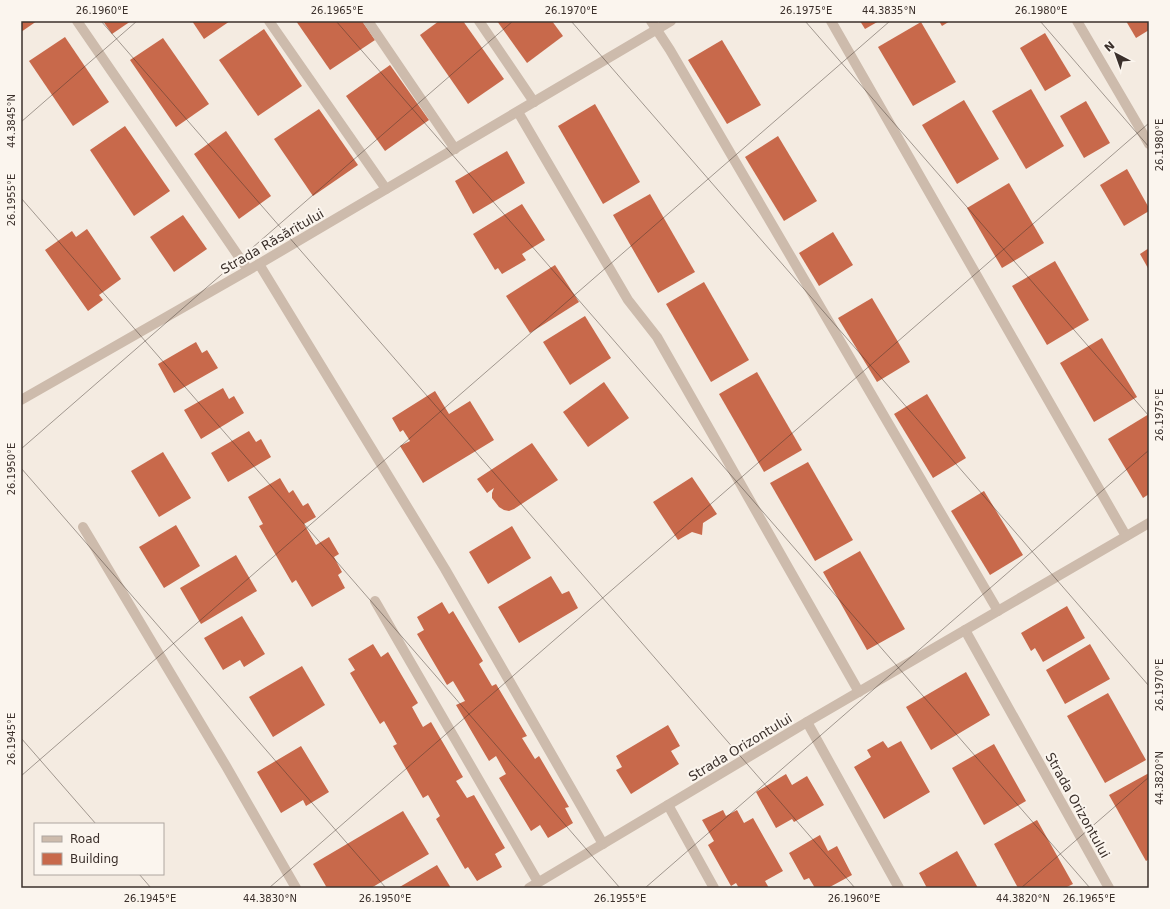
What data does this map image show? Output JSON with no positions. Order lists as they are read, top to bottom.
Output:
{
  "streets": {
    "street": ["Strada Răsăritului", "Strada Orizontului"]
  },
  "legend": ["Road", "Building"],
  "north": "top left",
  "coordinates": [
    "26.1960°E",
    "26.1965°E",
    "26.1970°E",
    "26.1975°E",
    "44.3835°N",
    "26.1980°E",
    "44.3845°N",
    "26.1955°E",
    "26.1950°E",
    "26.1945°E",
    "44.3820°N",
    "44.3830°N"
  ]
}
